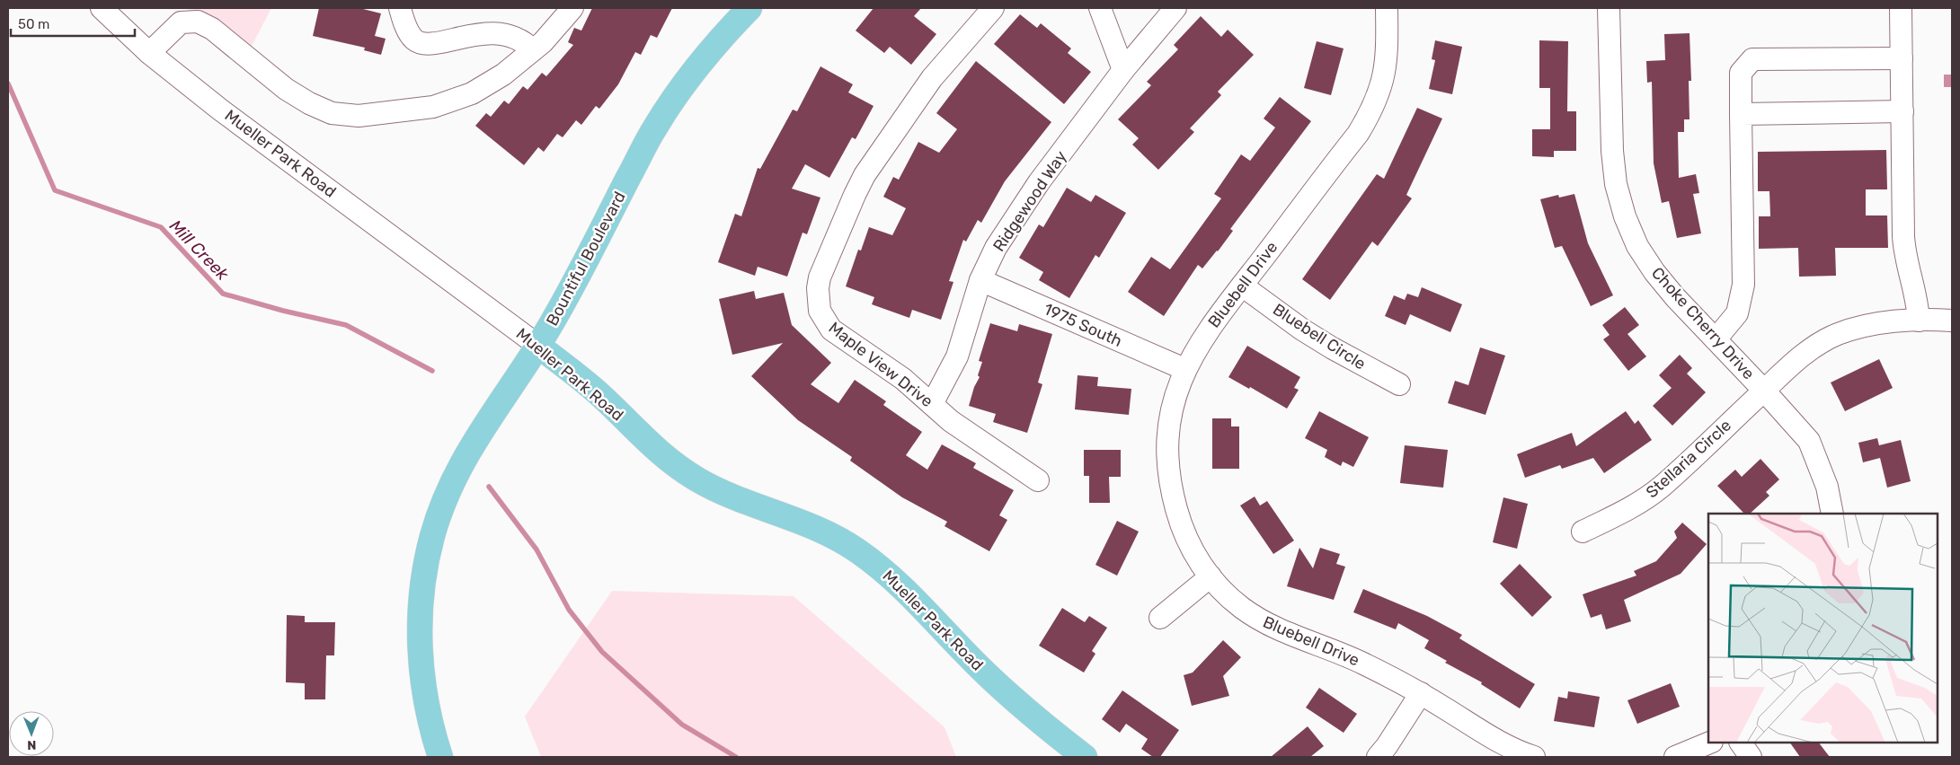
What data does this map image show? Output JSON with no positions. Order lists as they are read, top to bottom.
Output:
{
  "streets": {
    "main road": ["Mueller Park Road", "Bountiful Boulevard"],
    "street": [
      "Ridgewood Way",
      "Bluebell Drive",
      "Choke Cherry Drive",
      "1975 South",
      "Bluebell Circle",
      "Maple View Drive",
      "Stellaria Circle"
    ]
  },
  "crossings": [
    ["Mueller Park Road", "Bountiful Boulevard"],
    ["Ridgewood Way", "1975 South"],
    ["Ridgewood Way", "Maple View Drive"],
    ["Bluebell Drive", "1975 South"],
    ["Bluebell Drive", "Bluebell Circle"],
    ["Choke Cherry Drive", "Stellaria Circle"]
  ],
  "water": ["Mill Creek"],
  "scale_bar": "50 m",
  "north": "bottom"
}
